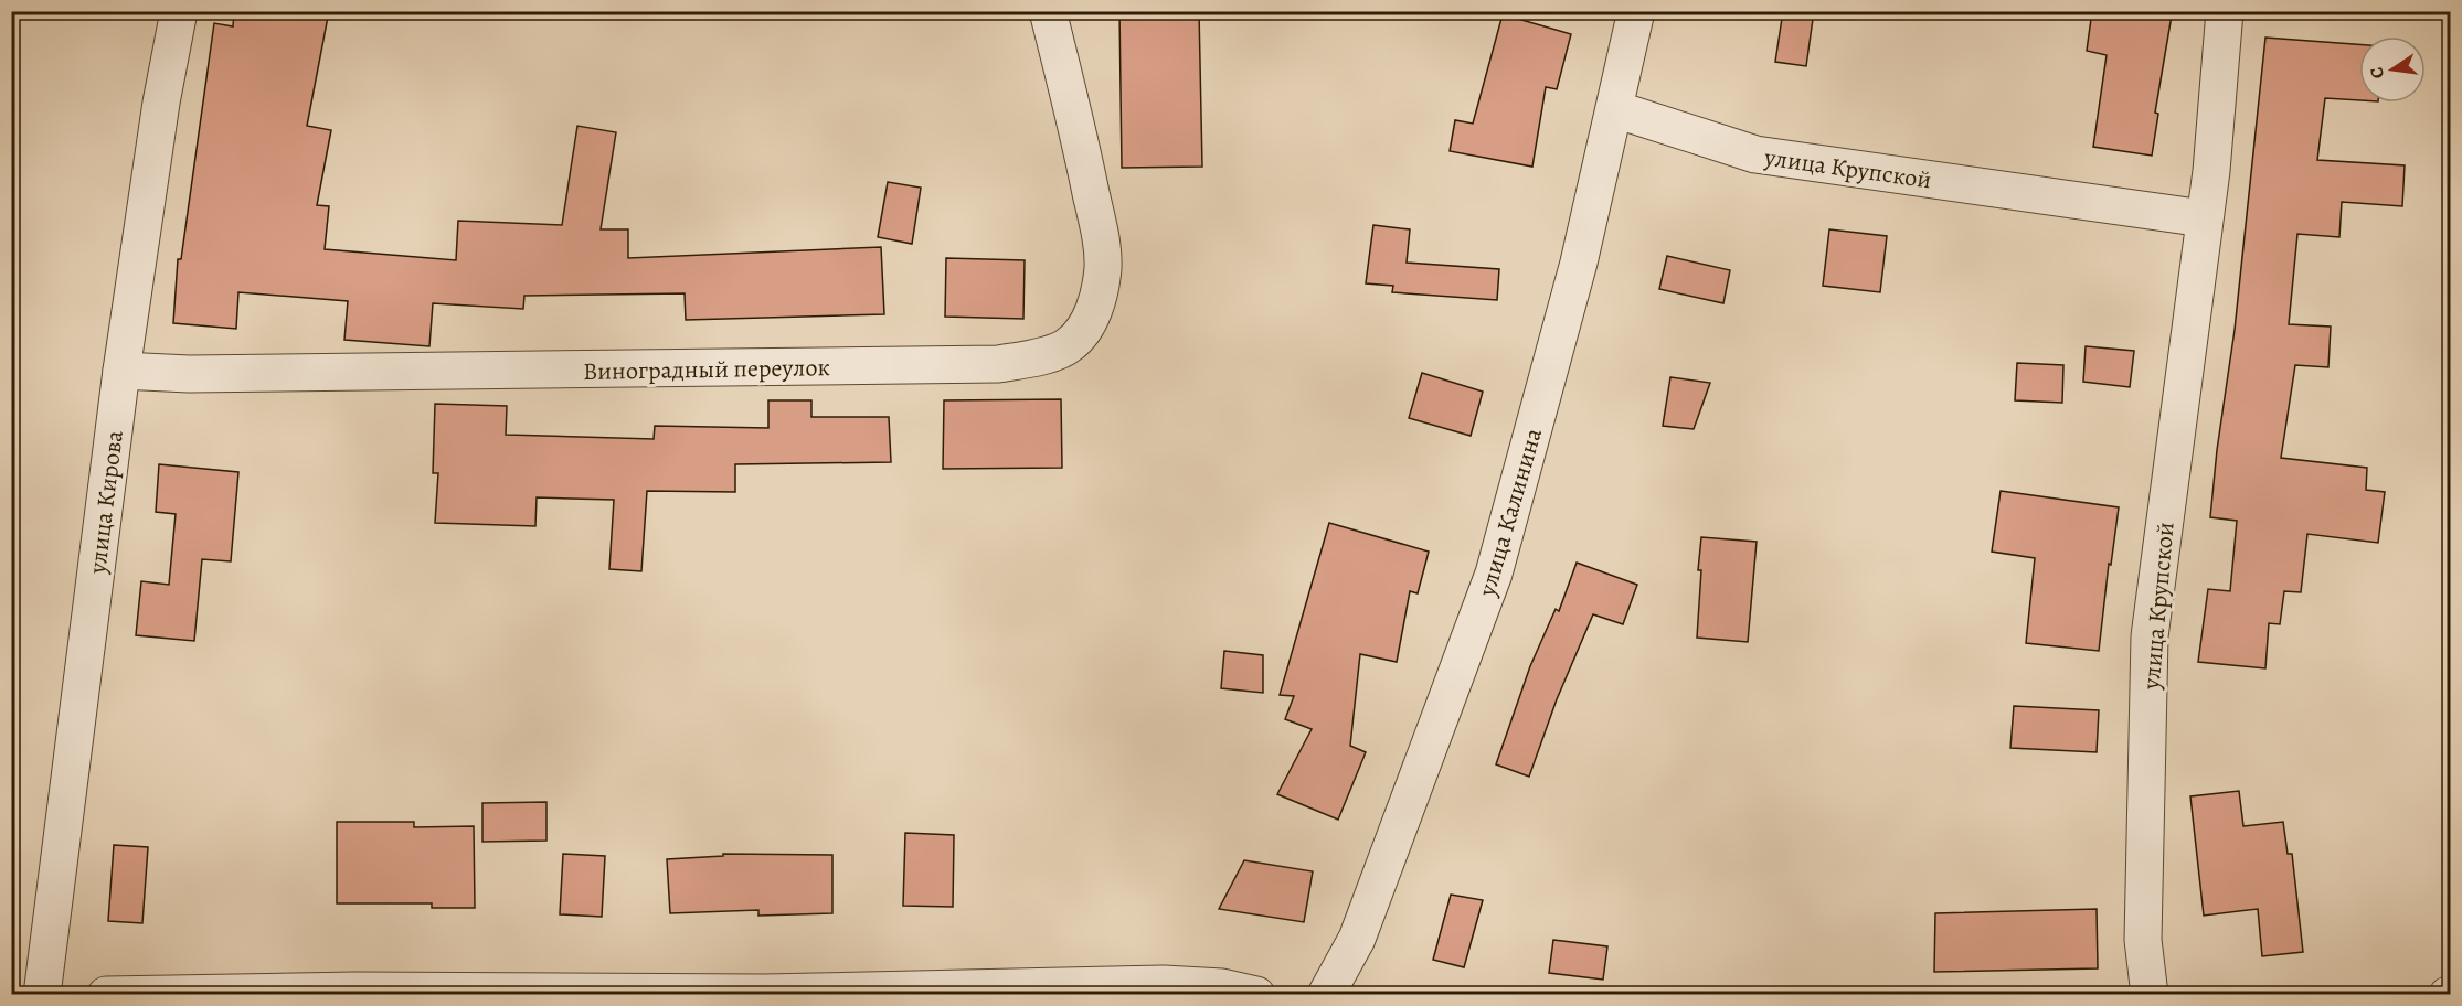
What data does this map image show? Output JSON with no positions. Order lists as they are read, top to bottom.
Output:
{
  "streets": {
    "street": [
      "улица Крупской",
      "Виноградный переулок",
      "улица Кирова",
      "улица Калинина"
    ]
  },
  "crossings": [
    ["улица Крупской", "улица Калинина"],
    ["Виноградный переулок", "улица Кирова"]
  ],
  "north": "left"
}
